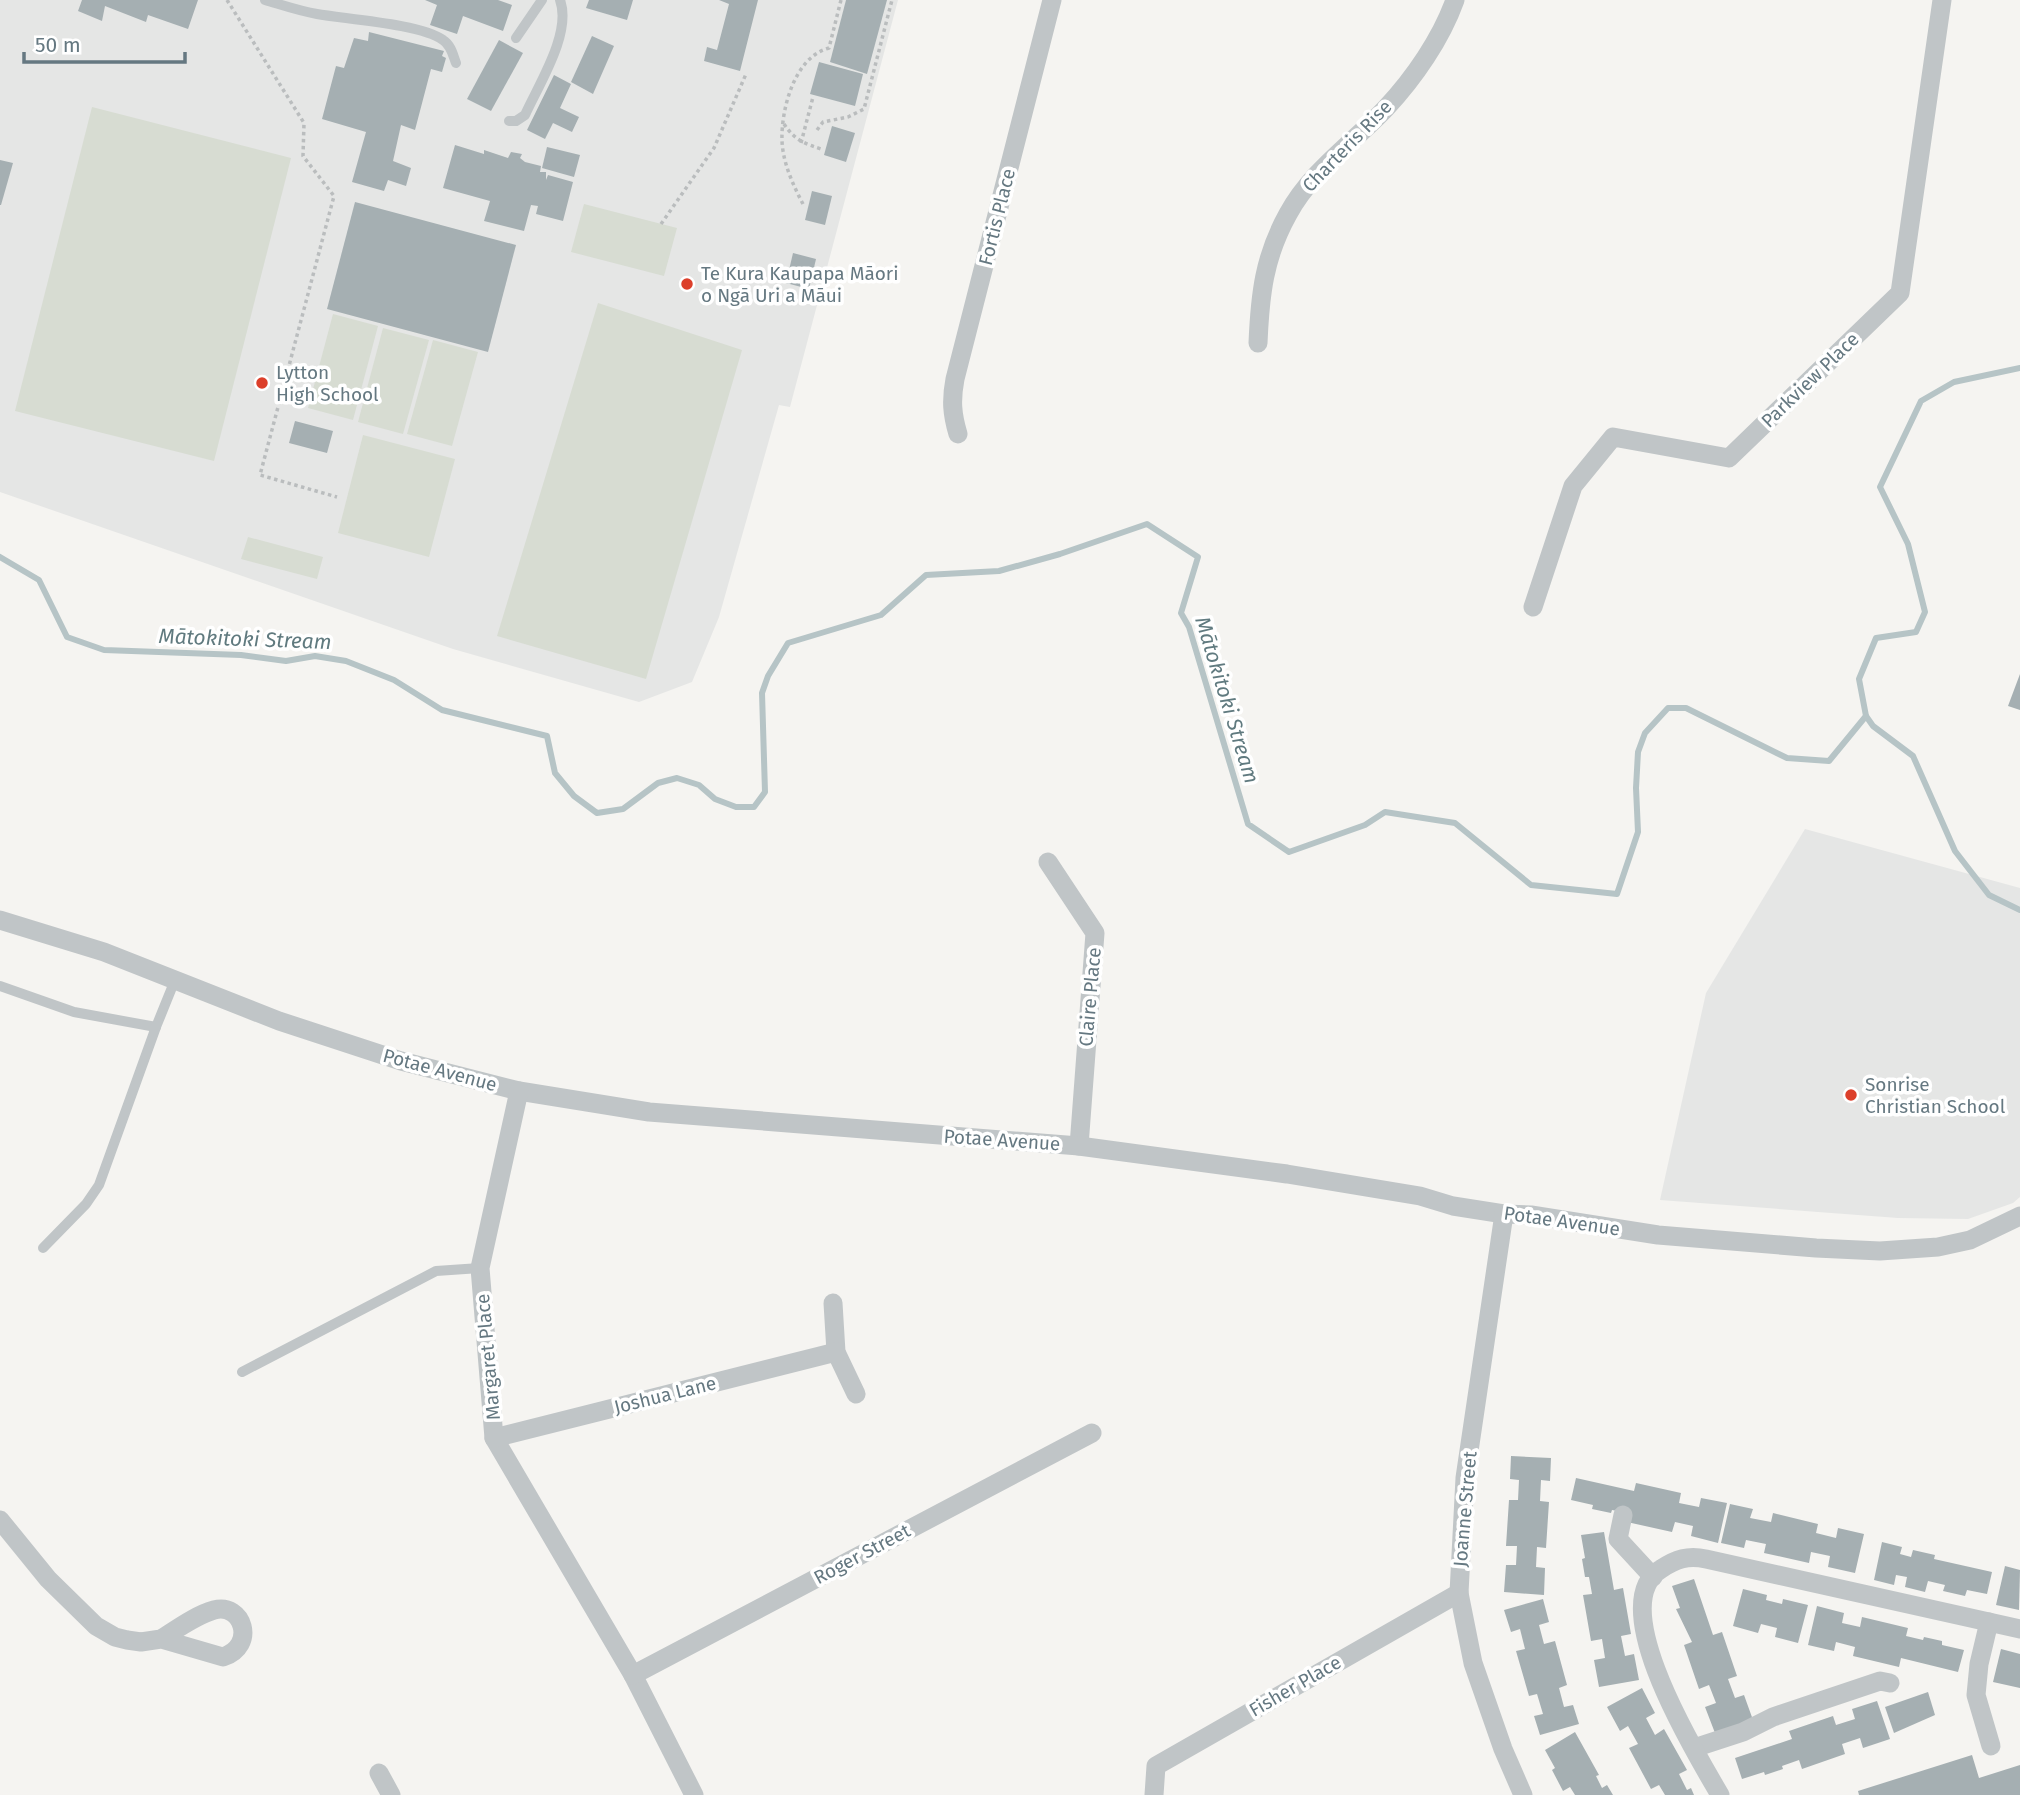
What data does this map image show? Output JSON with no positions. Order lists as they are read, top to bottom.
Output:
{
  "streets": {
    "street": [
      "Charteris Rise",
      "Fortis Place",
      "Parkview Place",
      "Claire Place",
      "Potae Avenue",
      "Margaret Place",
      "Joshua Lane",
      "Joanne Street",
      "Roger Street",
      "Fisher Place"
    ]
  },
  "crossings": [
    ["Claire Place", "Potae Avenue"],
    ["Potae Avenue", "Margaret Place"],
    ["Potae Avenue", "Joanne Street"],
    ["Margaret Place", "Joshua Lane"],
    ["Margaret Place", "Roger Street"],
    ["Joanne Street", "Fisher Place"]
  ],
  "water": ["Mātokitoki Stream"],
  "places": ["Te Kura Kaupapa Māori o Ngā Uri a Māui", "Lytton High School", "Sonrise Christian School"],
  "scale_bar": "50 m"
}
